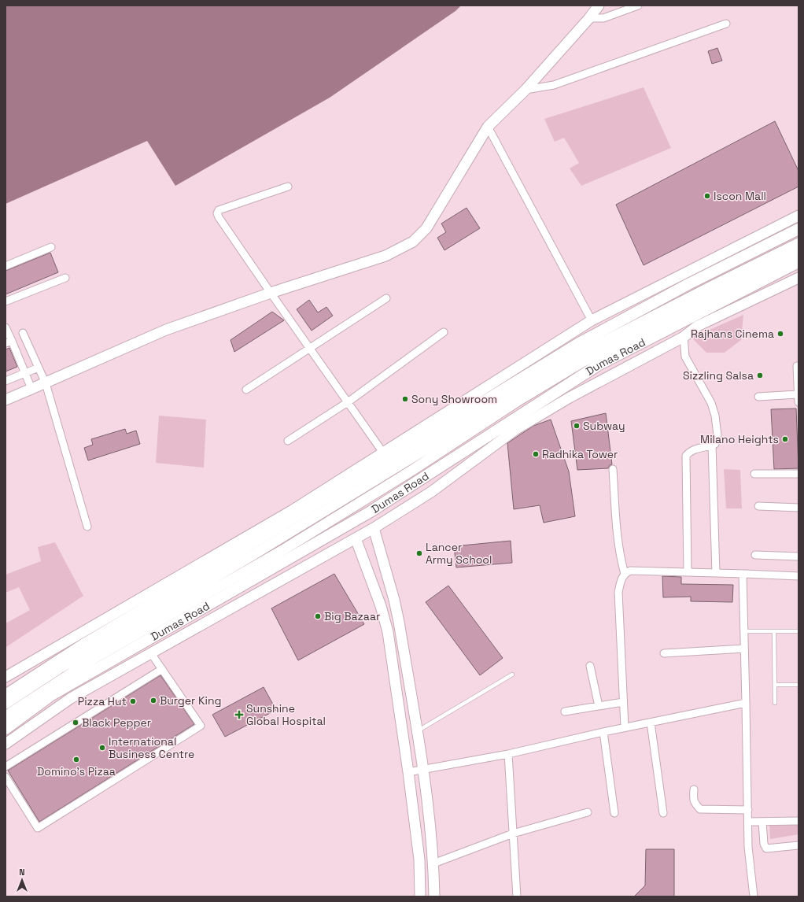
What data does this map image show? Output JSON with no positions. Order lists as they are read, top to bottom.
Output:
{
  "streets": {
    "main road": ["Dumas Road"]
  },
  "places": {
    "other": [
      "Iscon Mall",
      "Rajhans Cinema",
      "Sizzling Salsa",
      "Sony Showroom",
      "Subway",
      "Milano Heights",
      "Radhika Tower",
      "Lancer Army School",
      "Big Bazaar",
      "Burger King",
      "Pizza Hut",
      "Black Pepper",
      "International Business Centre",
      "Domino's Pizaa"
    ],
    "health": ["Sunshine Global Hospital"]
  },
  "north": "top"
}
